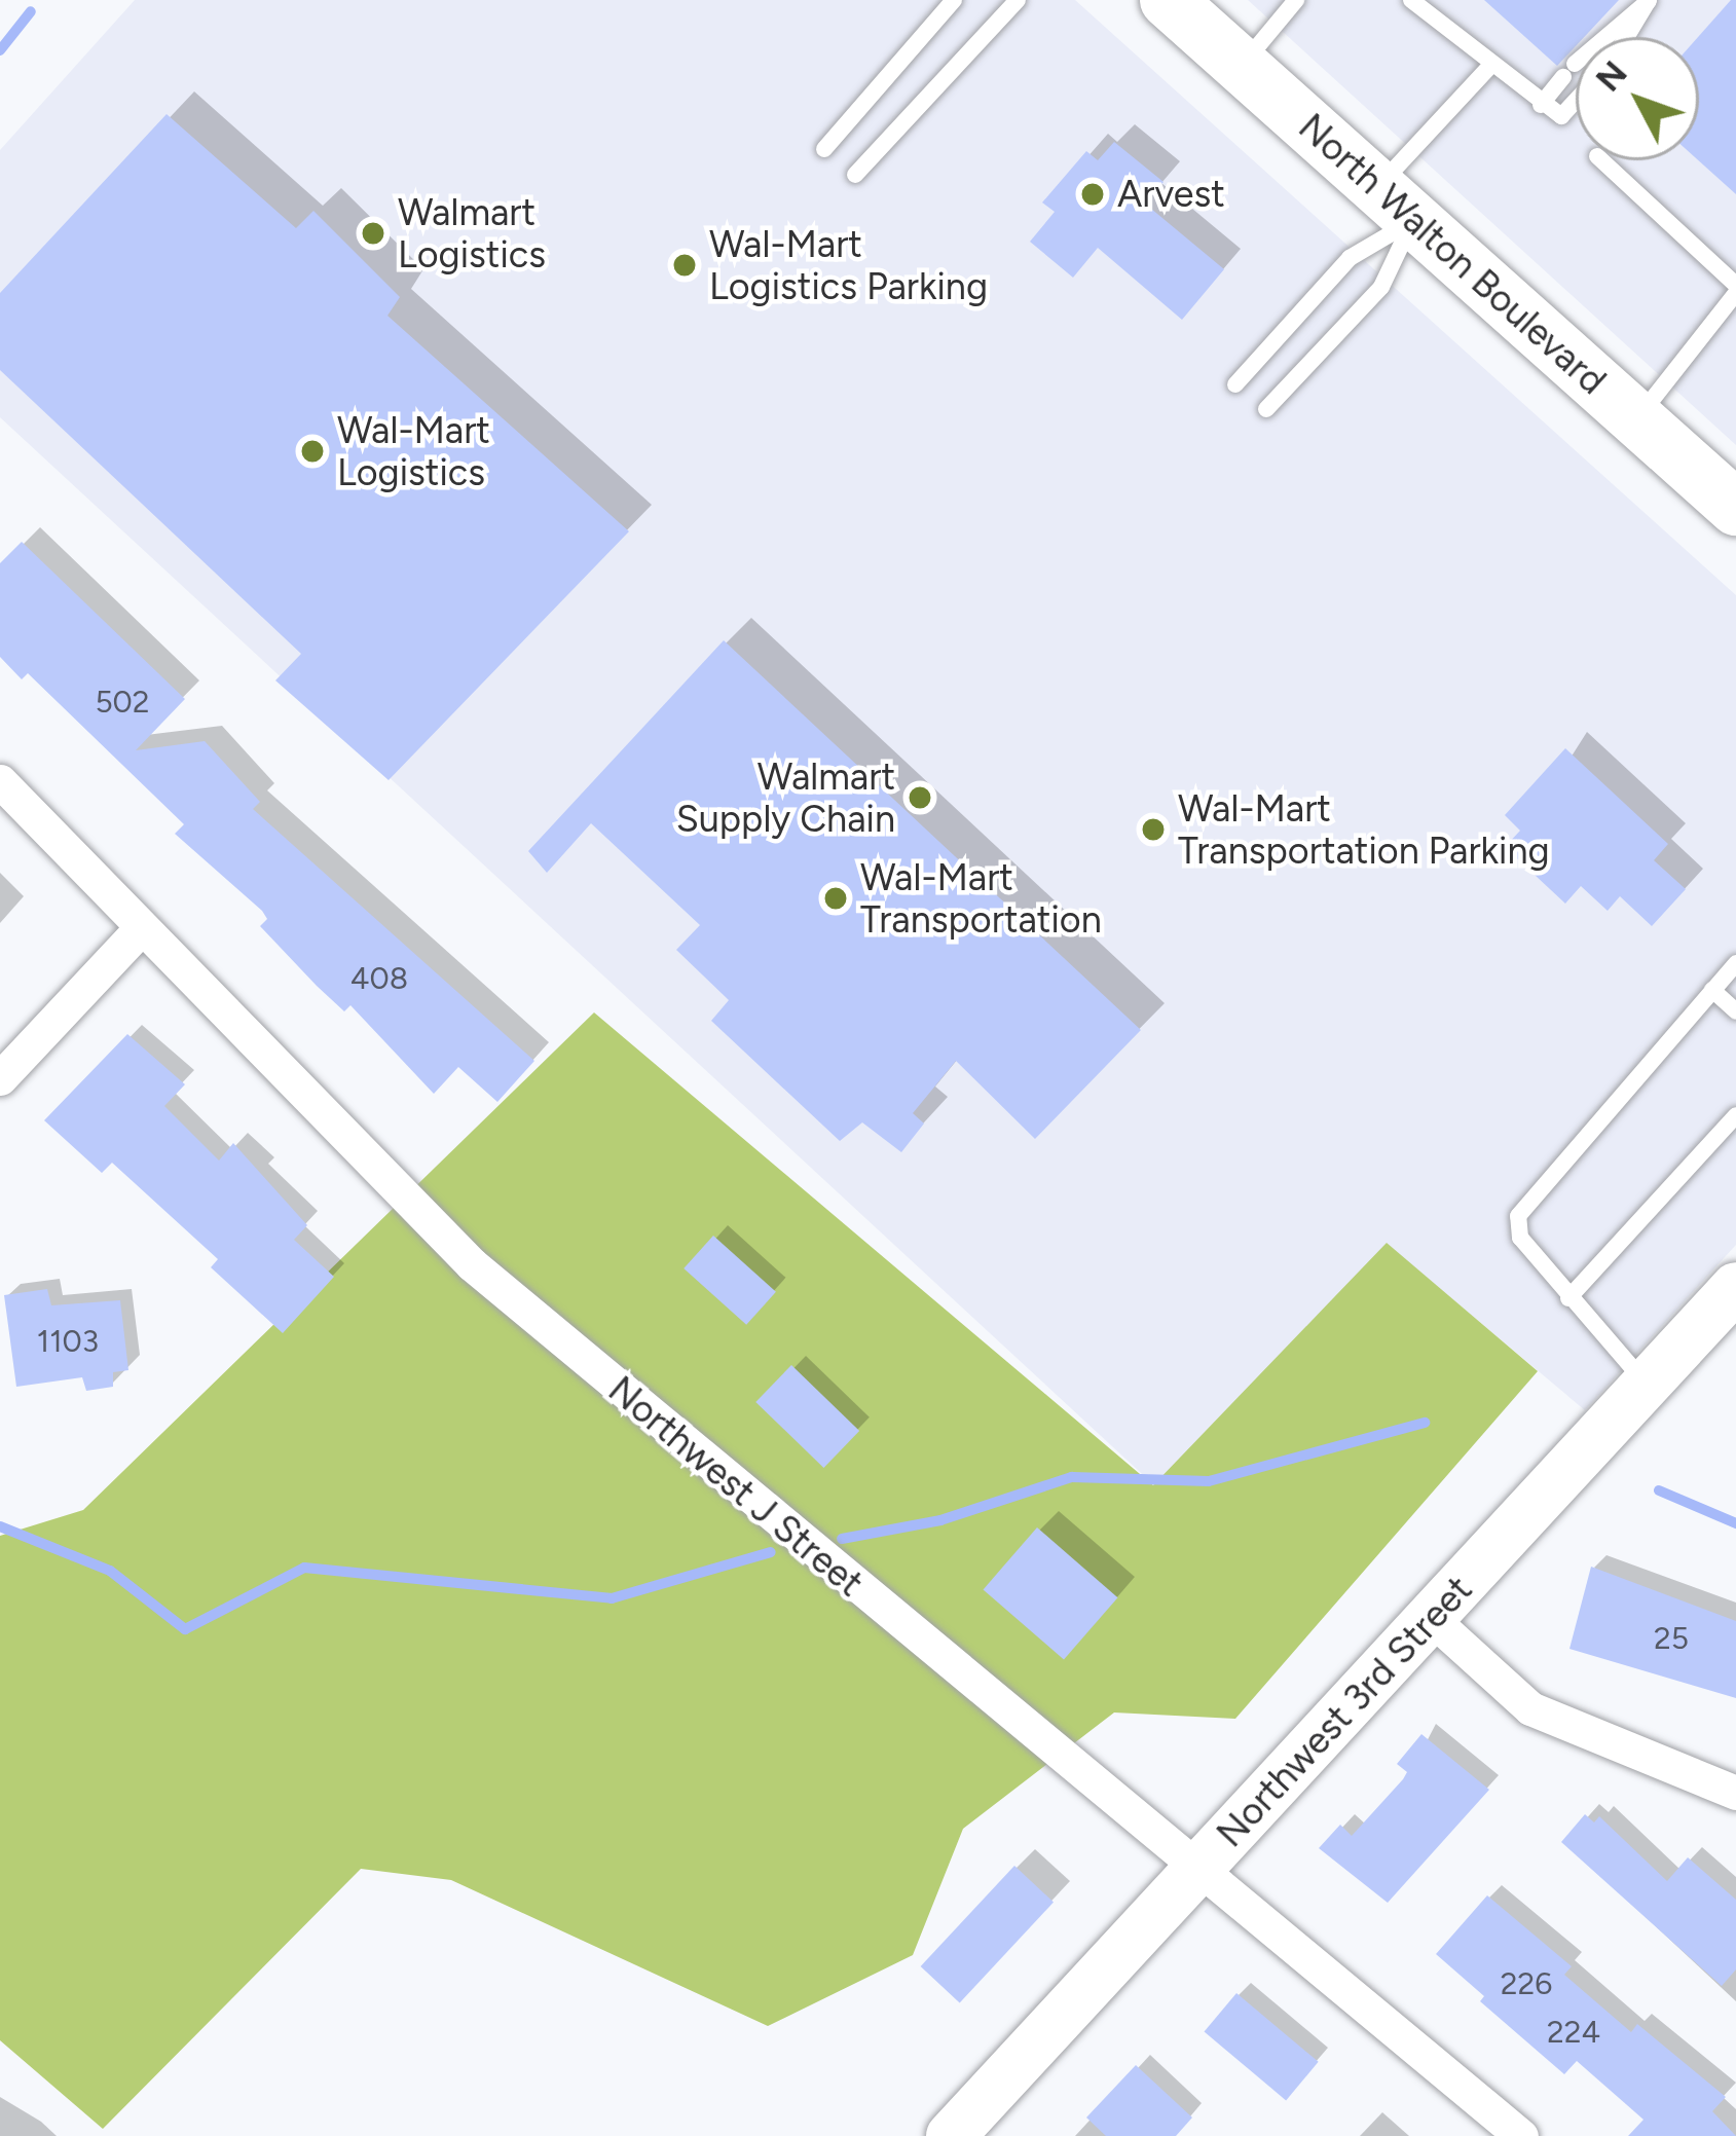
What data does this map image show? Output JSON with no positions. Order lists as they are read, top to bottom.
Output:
{
  "streets": {
    "main road": ["North Walton Boulevard"],
    "street": ["Northwest J Street", "Northwest 3rd Street"]
  },
  "crossings": [
    ["Northwest J Street", "Northwest 3rd Street"]
  ],
  "places": [
    "Arvest",
    "Walmart Logistics",
    "Wal-Mart Logistics Parking",
    "Wal-Mart Logistics",
    "Walmart Supply Chain",
    "Wal-Mart Transportation Parking",
    "Wal-Mart Transportation"
  ],
  "house_numbers": [
    "502",
    "408",
    "1103",
    "25",
    "226",
    "224"
  ],
  "north": "top left"
}
